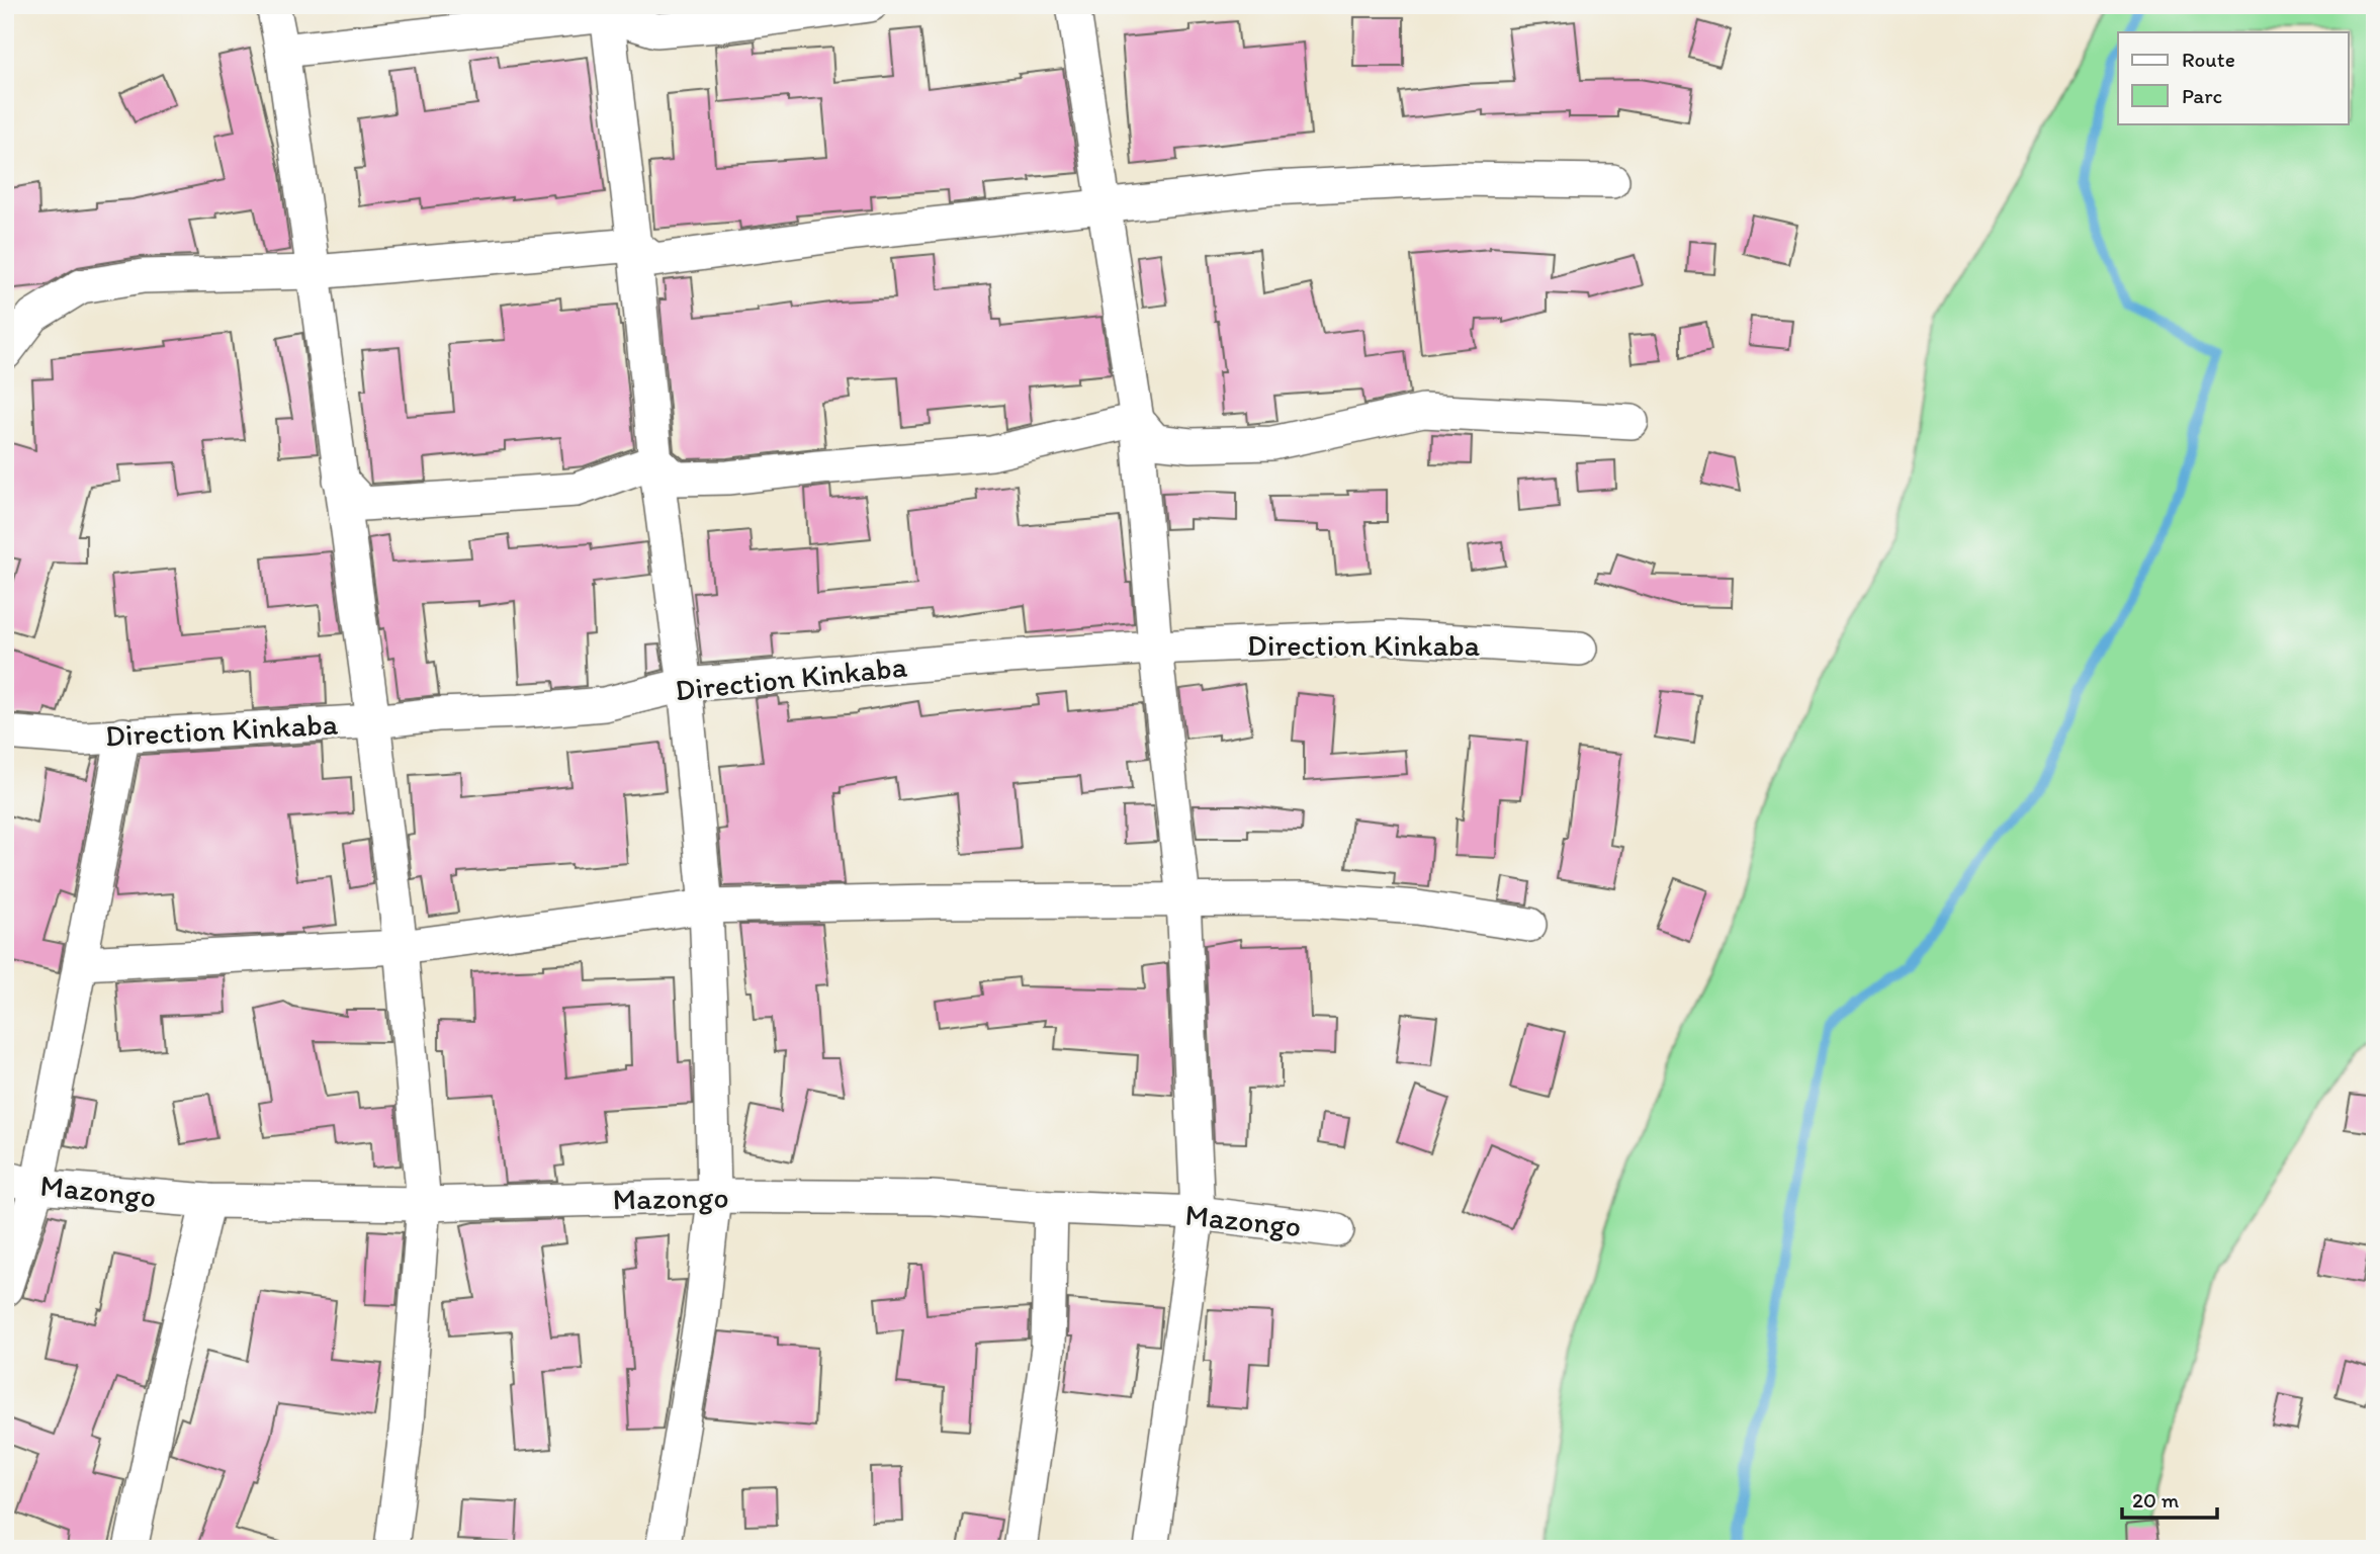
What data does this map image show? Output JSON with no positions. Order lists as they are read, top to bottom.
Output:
{
  "streets": {
    "street": ["Direction Kinkaba", "Mazongo"]
  },
  "legend": ["Route", "Parc"],
  "scale_bar": "20 m"
}
